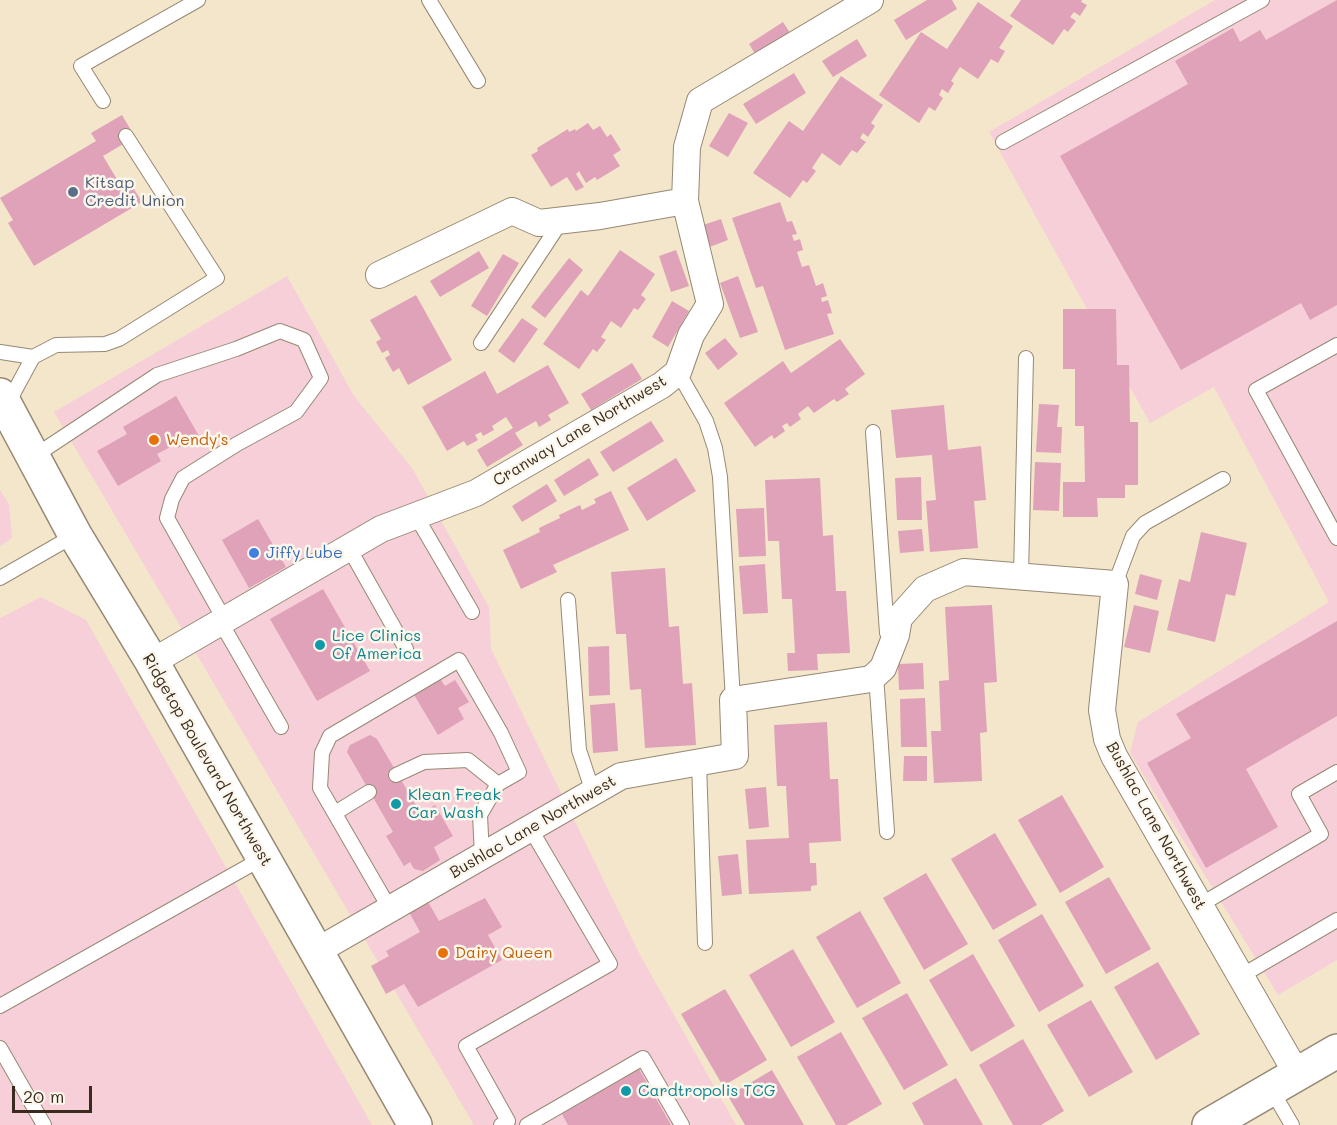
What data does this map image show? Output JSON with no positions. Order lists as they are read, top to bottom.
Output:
{
  "streets": {
    "main road": ["Ridgetop Boulevard Northwest"],
    "street": ["Cranway Lane Northwest", "Bushlac Lane Northwest"]
  },
  "crossings": [
    ["Cranway Lane Northwest", "Ridgetop Boulevard Northwest"],
    ["Ridgetop Boulevard Northwest", "Bushlac Lane Northwest"]
  ],
  "places": [
    "Kitsap Credit Union",
    "Wendy's",
    "Jiffy Lube",
    "Lice Clinics Of America",
    "Klean Freak Car Wash",
    "Dairy Queen",
    "Cardtropolis TCG"
  ],
  "scale_bar": "20 m"
}
